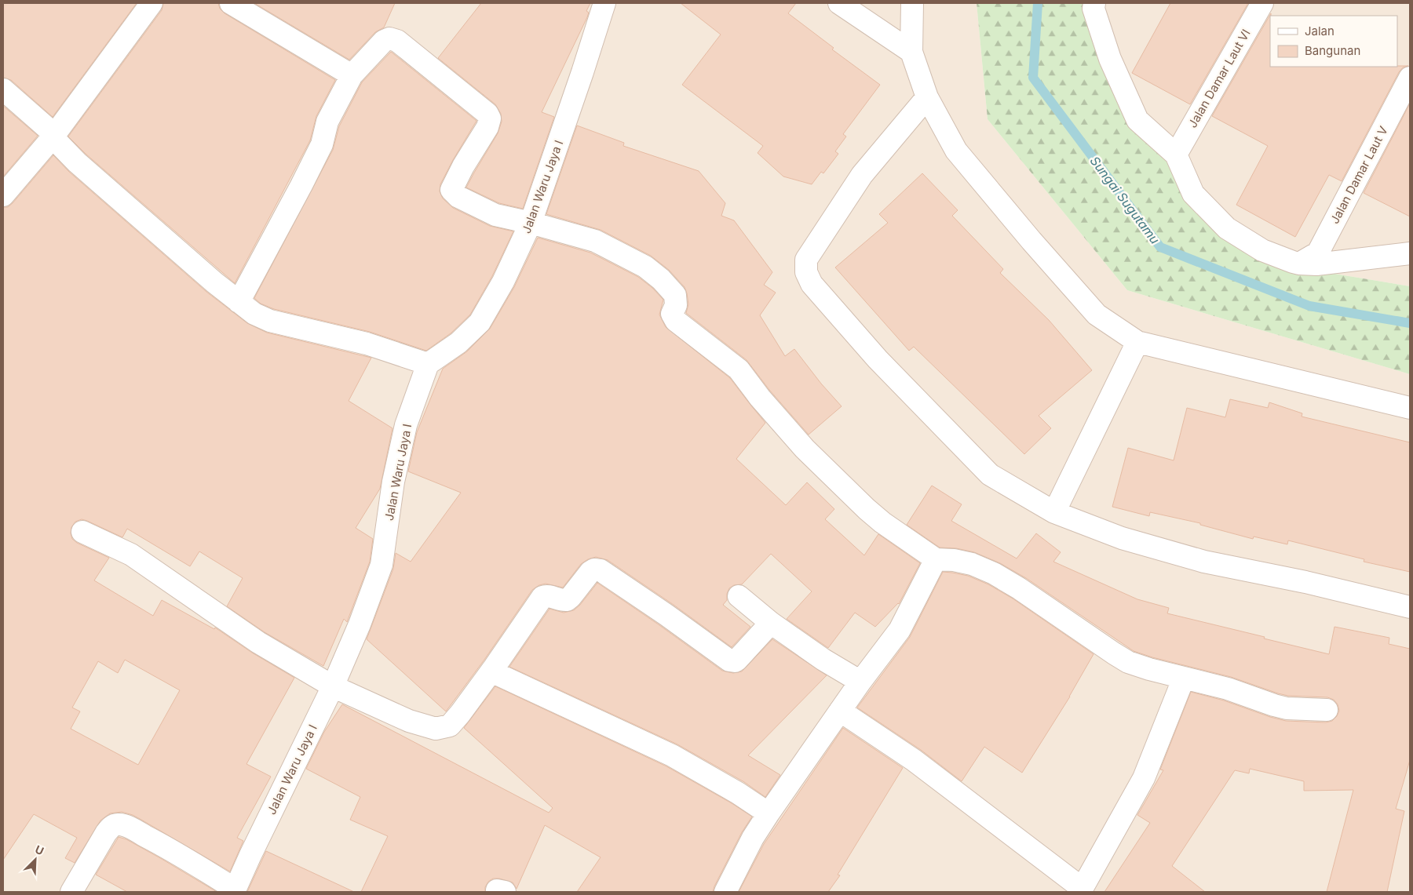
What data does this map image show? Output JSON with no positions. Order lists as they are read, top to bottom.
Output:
{
  "streets": {
    "street": ["Jalan Damar Laut VI", "Jalan Damar Laut V", "Jalan Waru Jaya I"]
  },
  "water": ["Sungai Sugutamu"],
  "legend": ["Jalan", "Bangunan"],
  "north": "top right"
}
